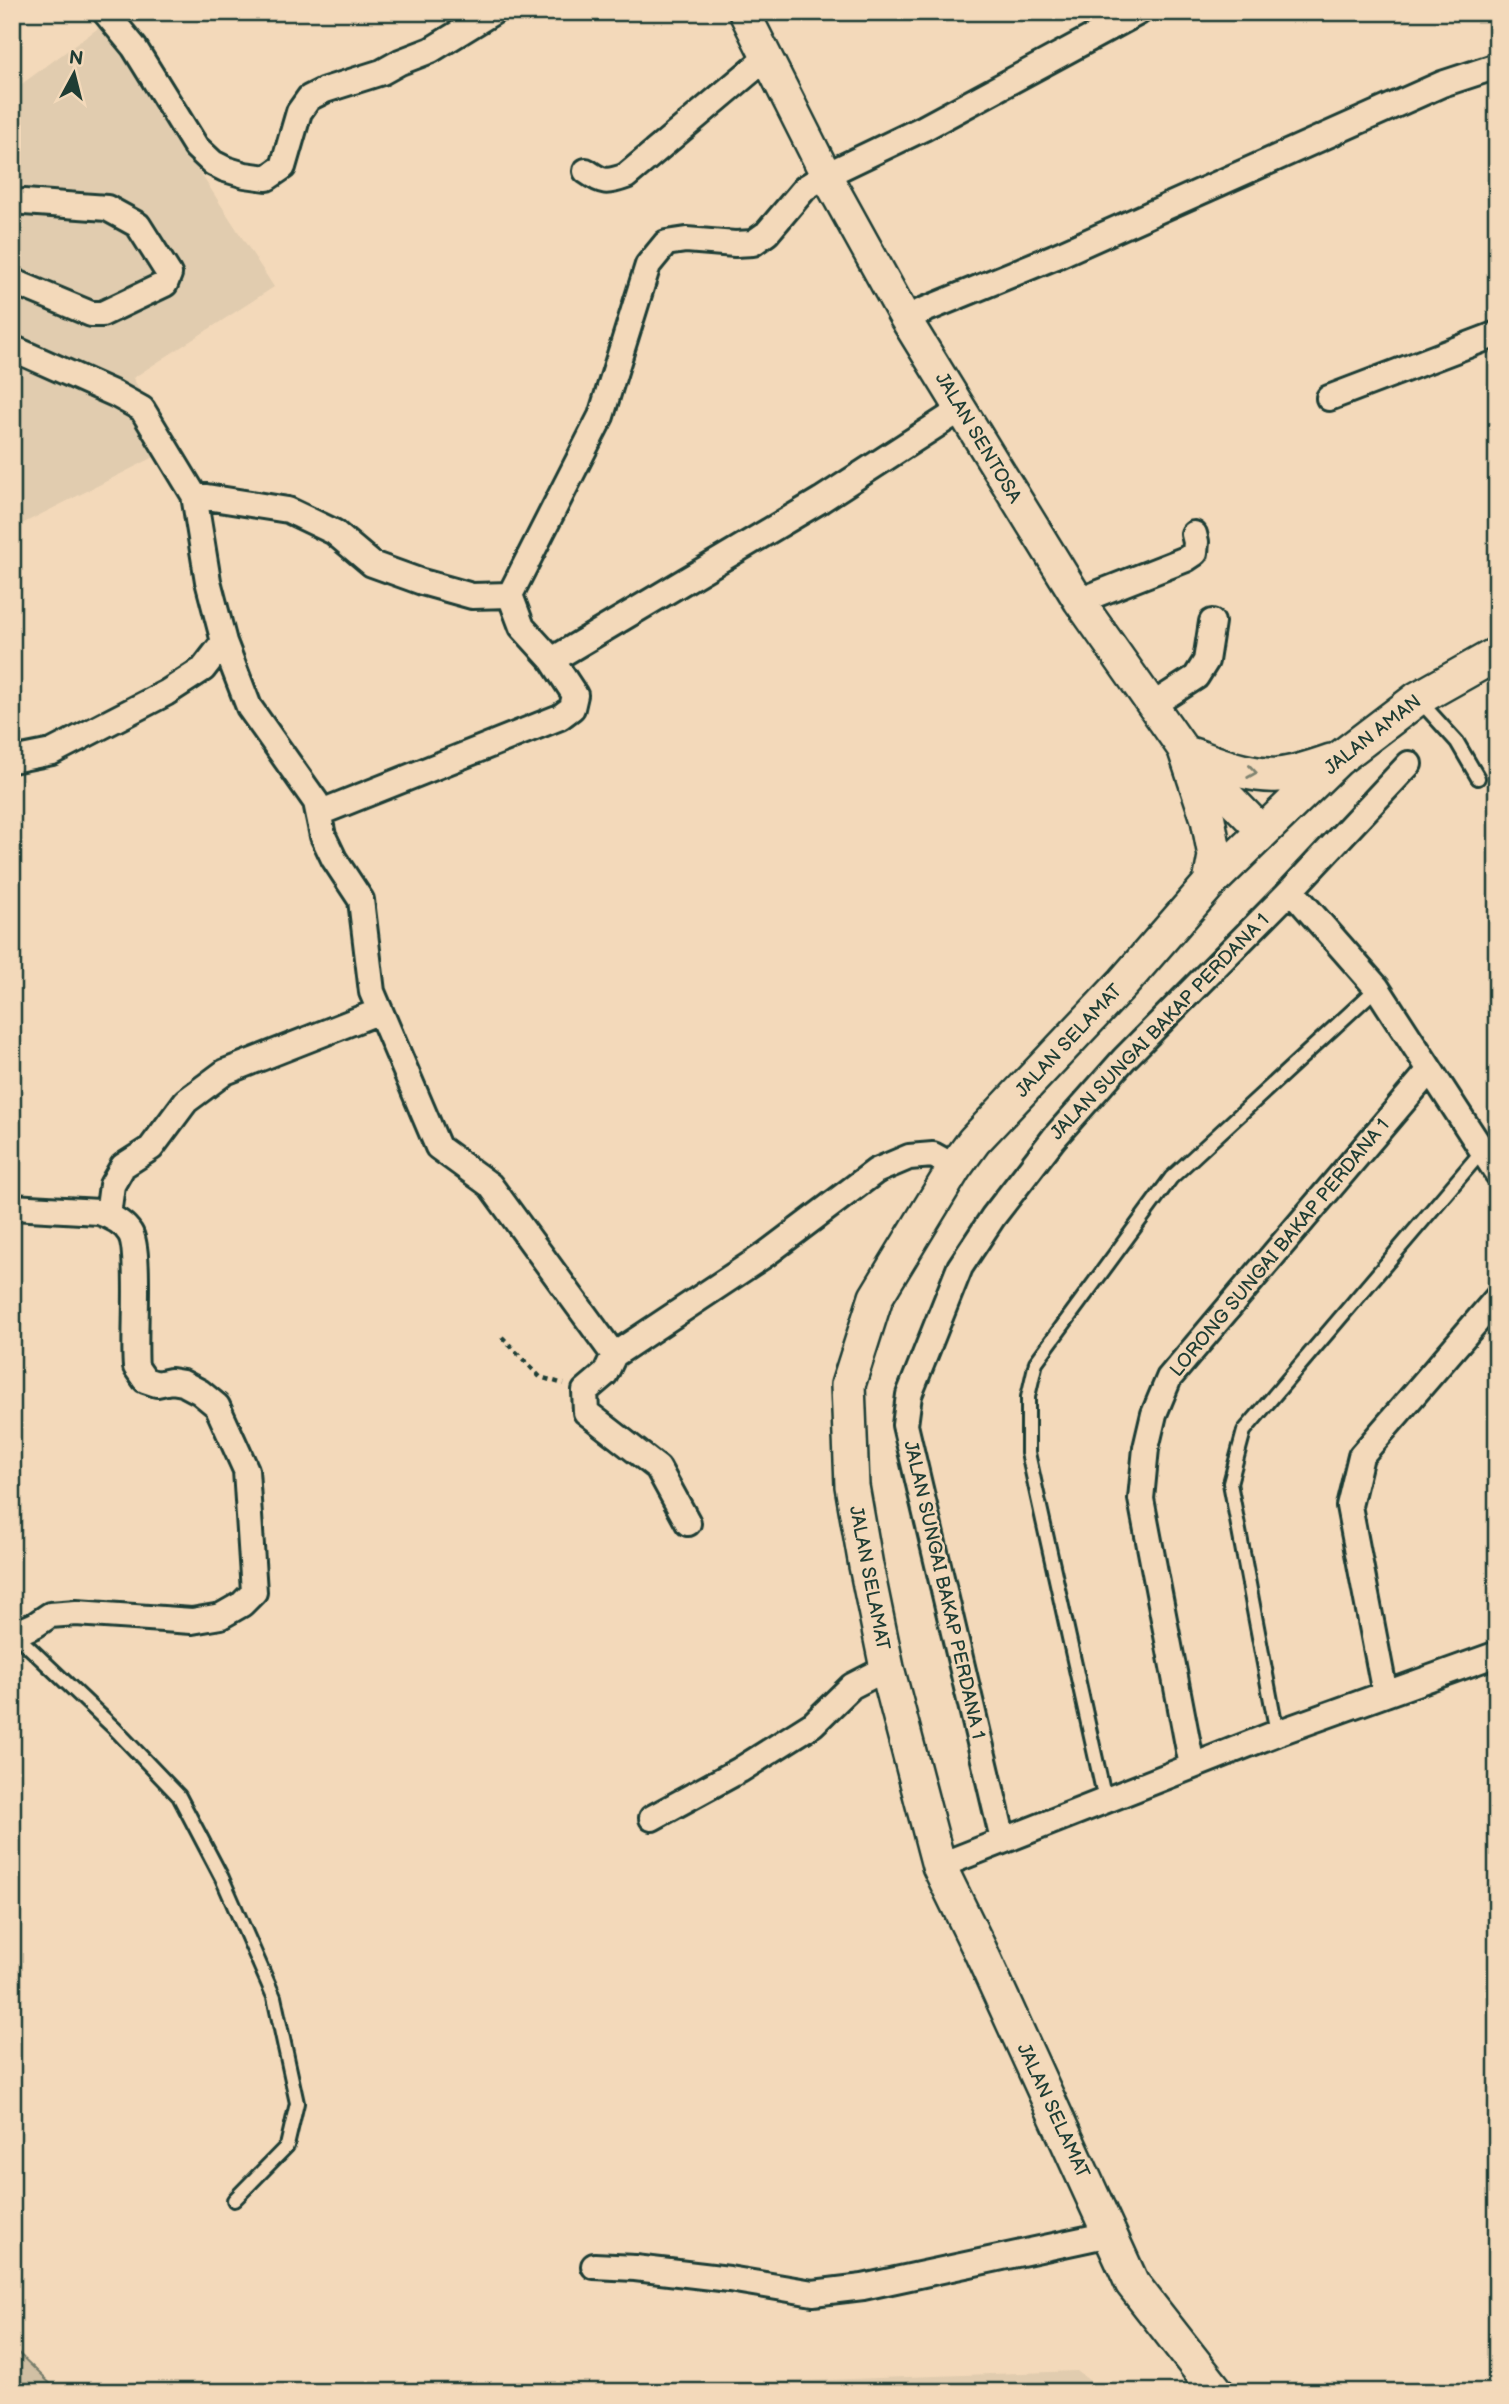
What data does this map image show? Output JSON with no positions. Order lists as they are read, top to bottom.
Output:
{
  "streets": {
    "main road": ["JALAN AMAN", "JALAN SELAMAT"],
    "street": ["JALAN SENTOSA", "JALAN SUNGAI BAKAP PERDANA 1", "LORONG SUNGAI BAKAP PERDANA 1"]
  },
  "crossings": [
    ["JALAN SENTOSA", "JALAN AMAN"],
    ["JALAN SENTOSA", "JALAN SELAMAT"],
    ["JALAN AMAN", "JALAN SELAMAT"]
  ],
  "north": "top"
}
